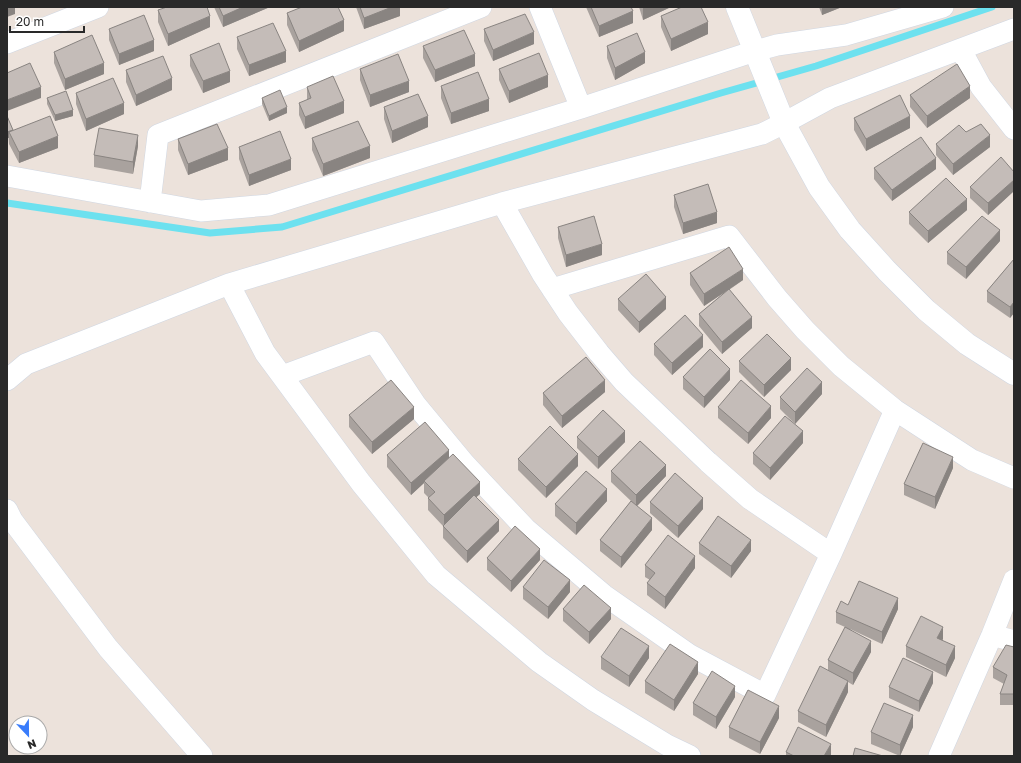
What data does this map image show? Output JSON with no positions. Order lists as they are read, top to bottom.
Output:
{
  "scale_bar": "20 m",
  "north": "bottom"
}
